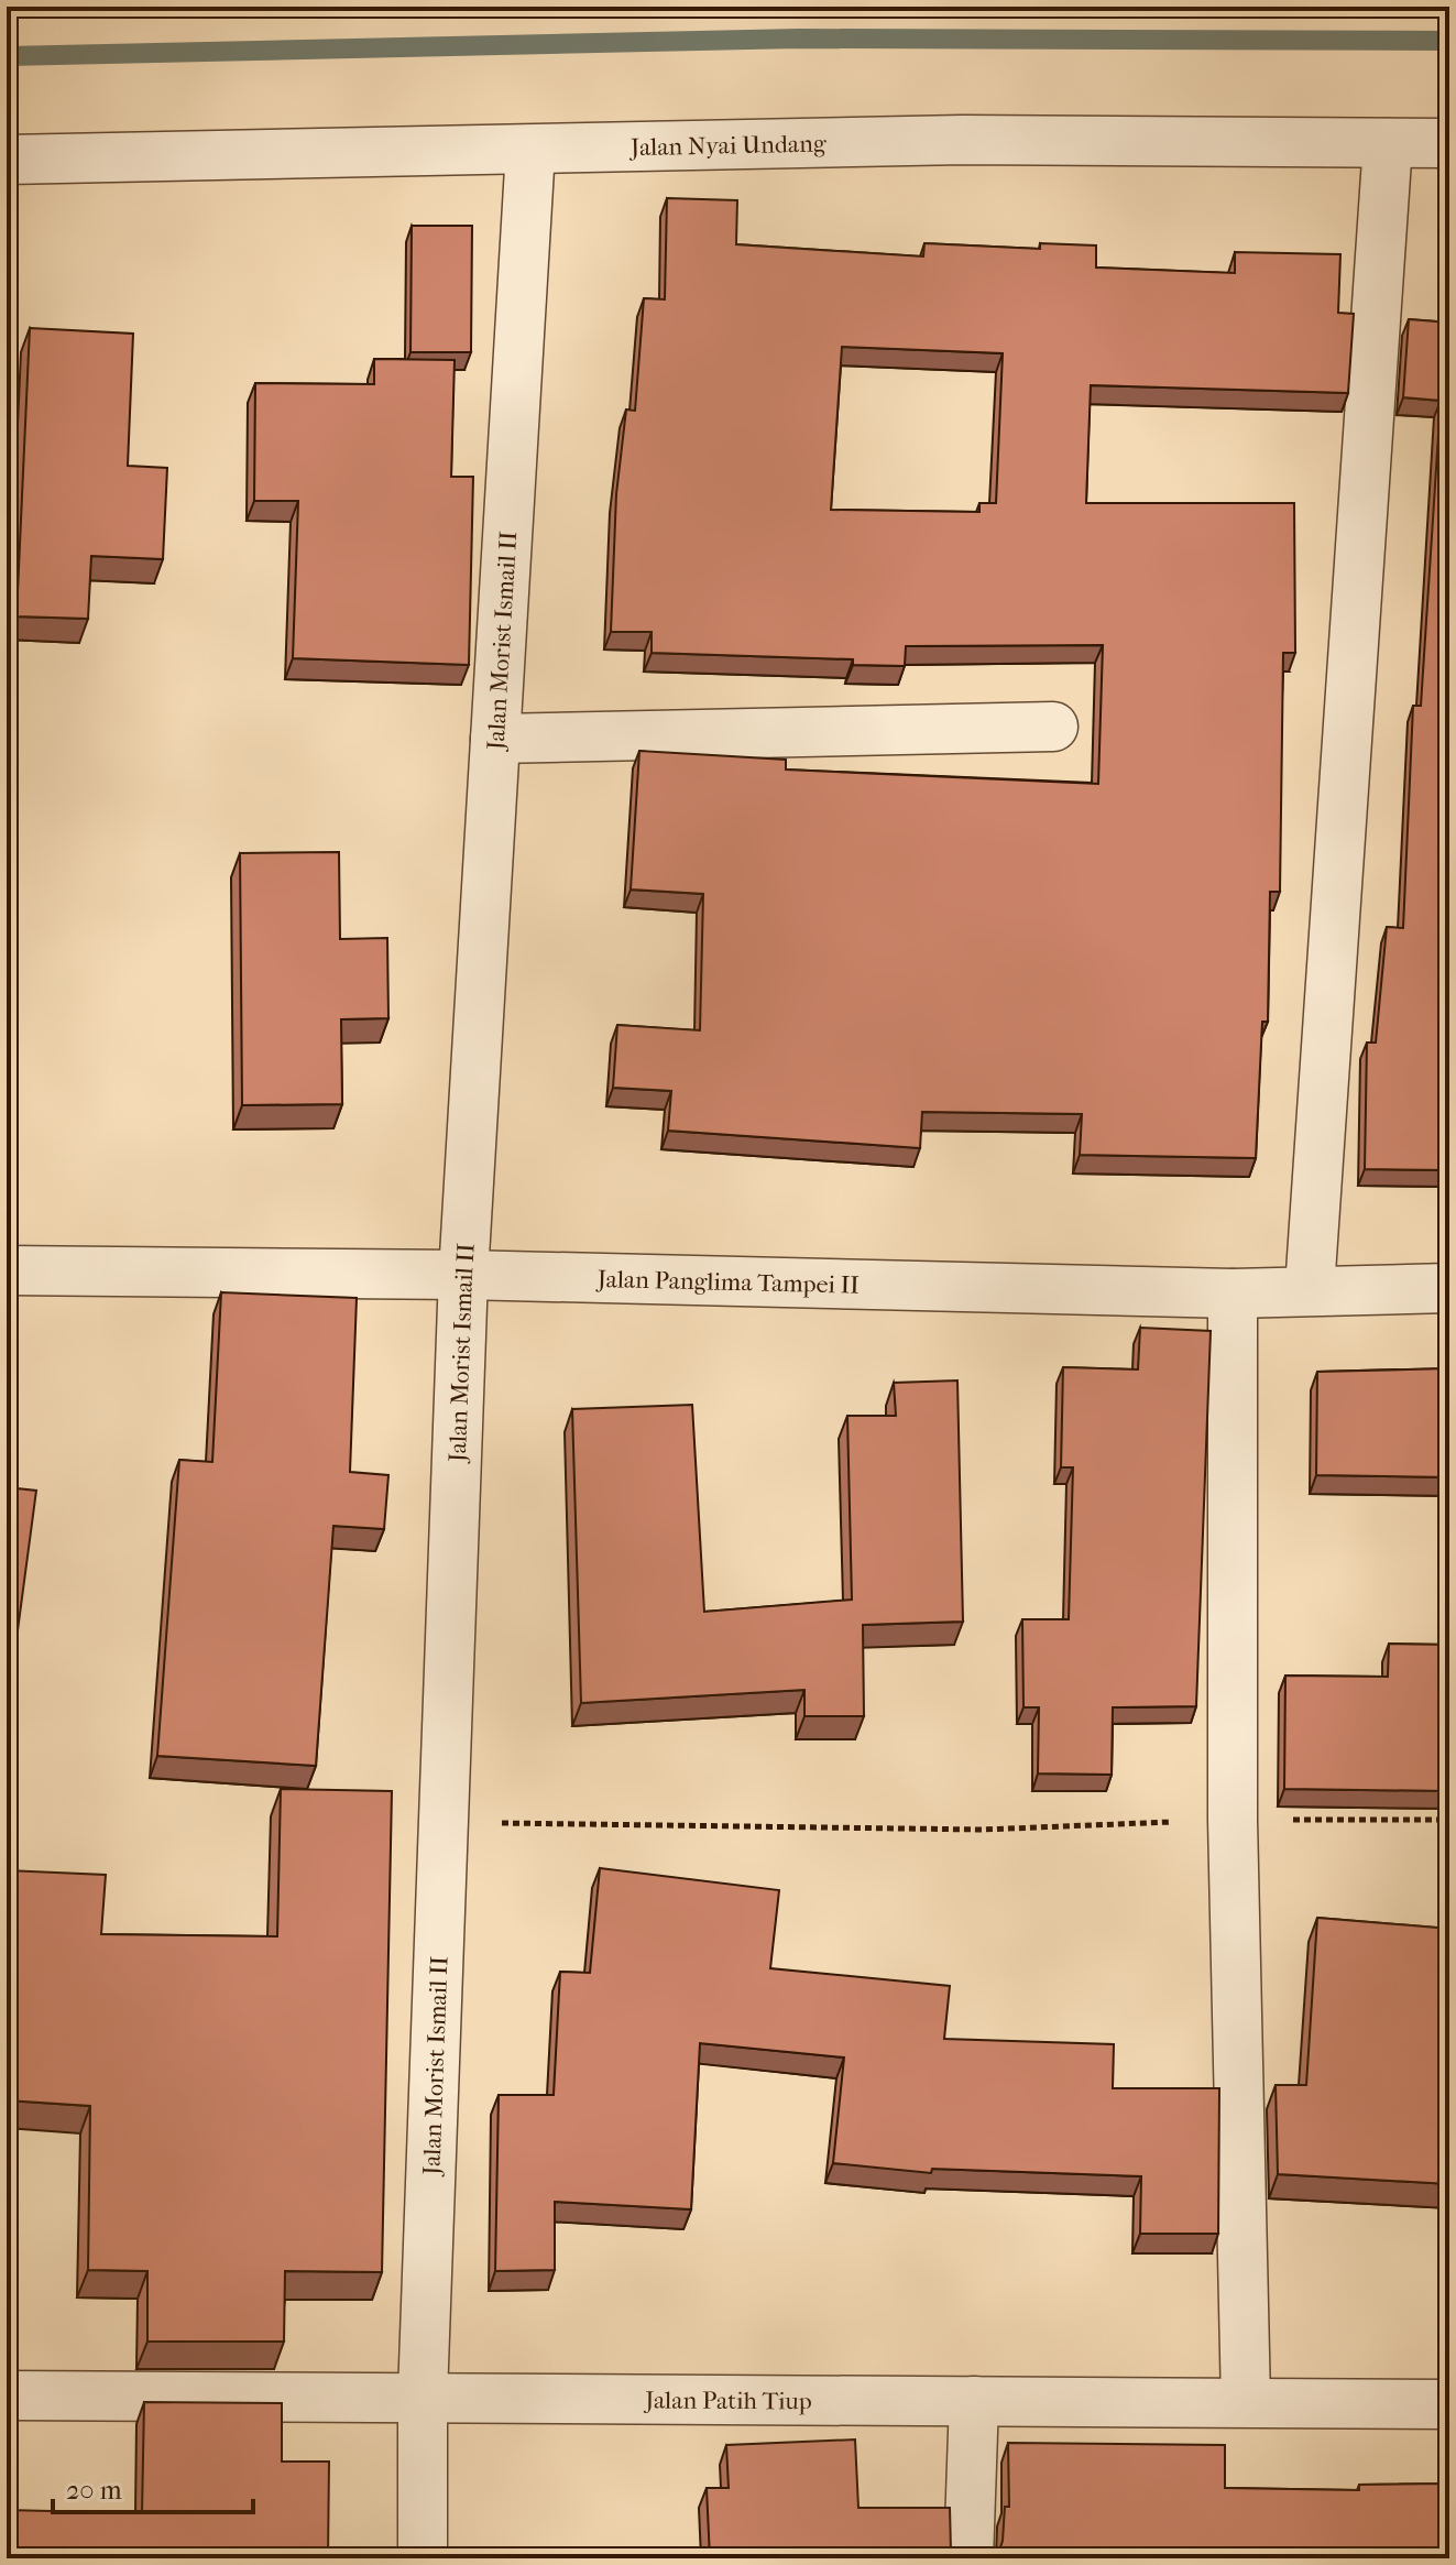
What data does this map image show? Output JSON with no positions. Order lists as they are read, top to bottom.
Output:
{
  "streets": {
    "street": [
      "Jalan Nyai Undang",
      "Jalan Morist Ismail II",
      "Jalan Panglima Tampei II",
      "Jalan Patih Tiup"
    ]
  },
  "crossings": [
    ["Jalan Nyai Undang", "Jalan Morist Ismail II"],
    ["Jalan Morist Ismail II", "Jalan Panglima Tampei II"],
    ["Jalan Morist Ismail II", "Jalan Patih Tiup"]
  ],
  "scale_bar": "20 m"
}
